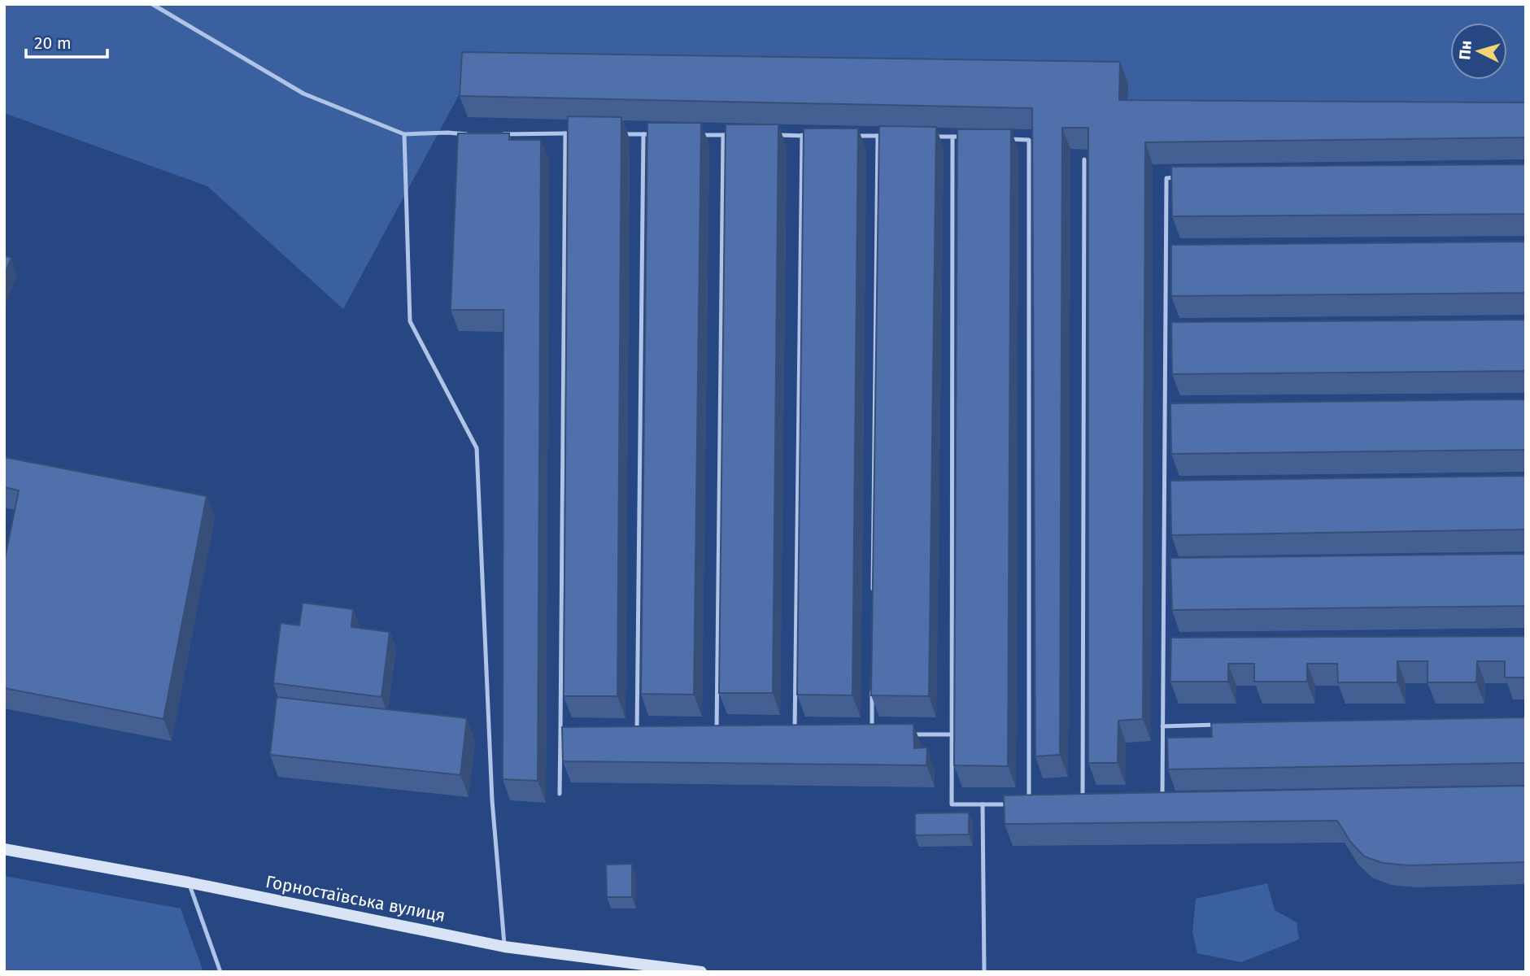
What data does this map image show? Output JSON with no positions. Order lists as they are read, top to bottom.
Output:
{
  "streets": {
    "main road": ["Горностаївська вулиця"]
  },
  "scale_bar": "20 m",
  "north": "left"
}
